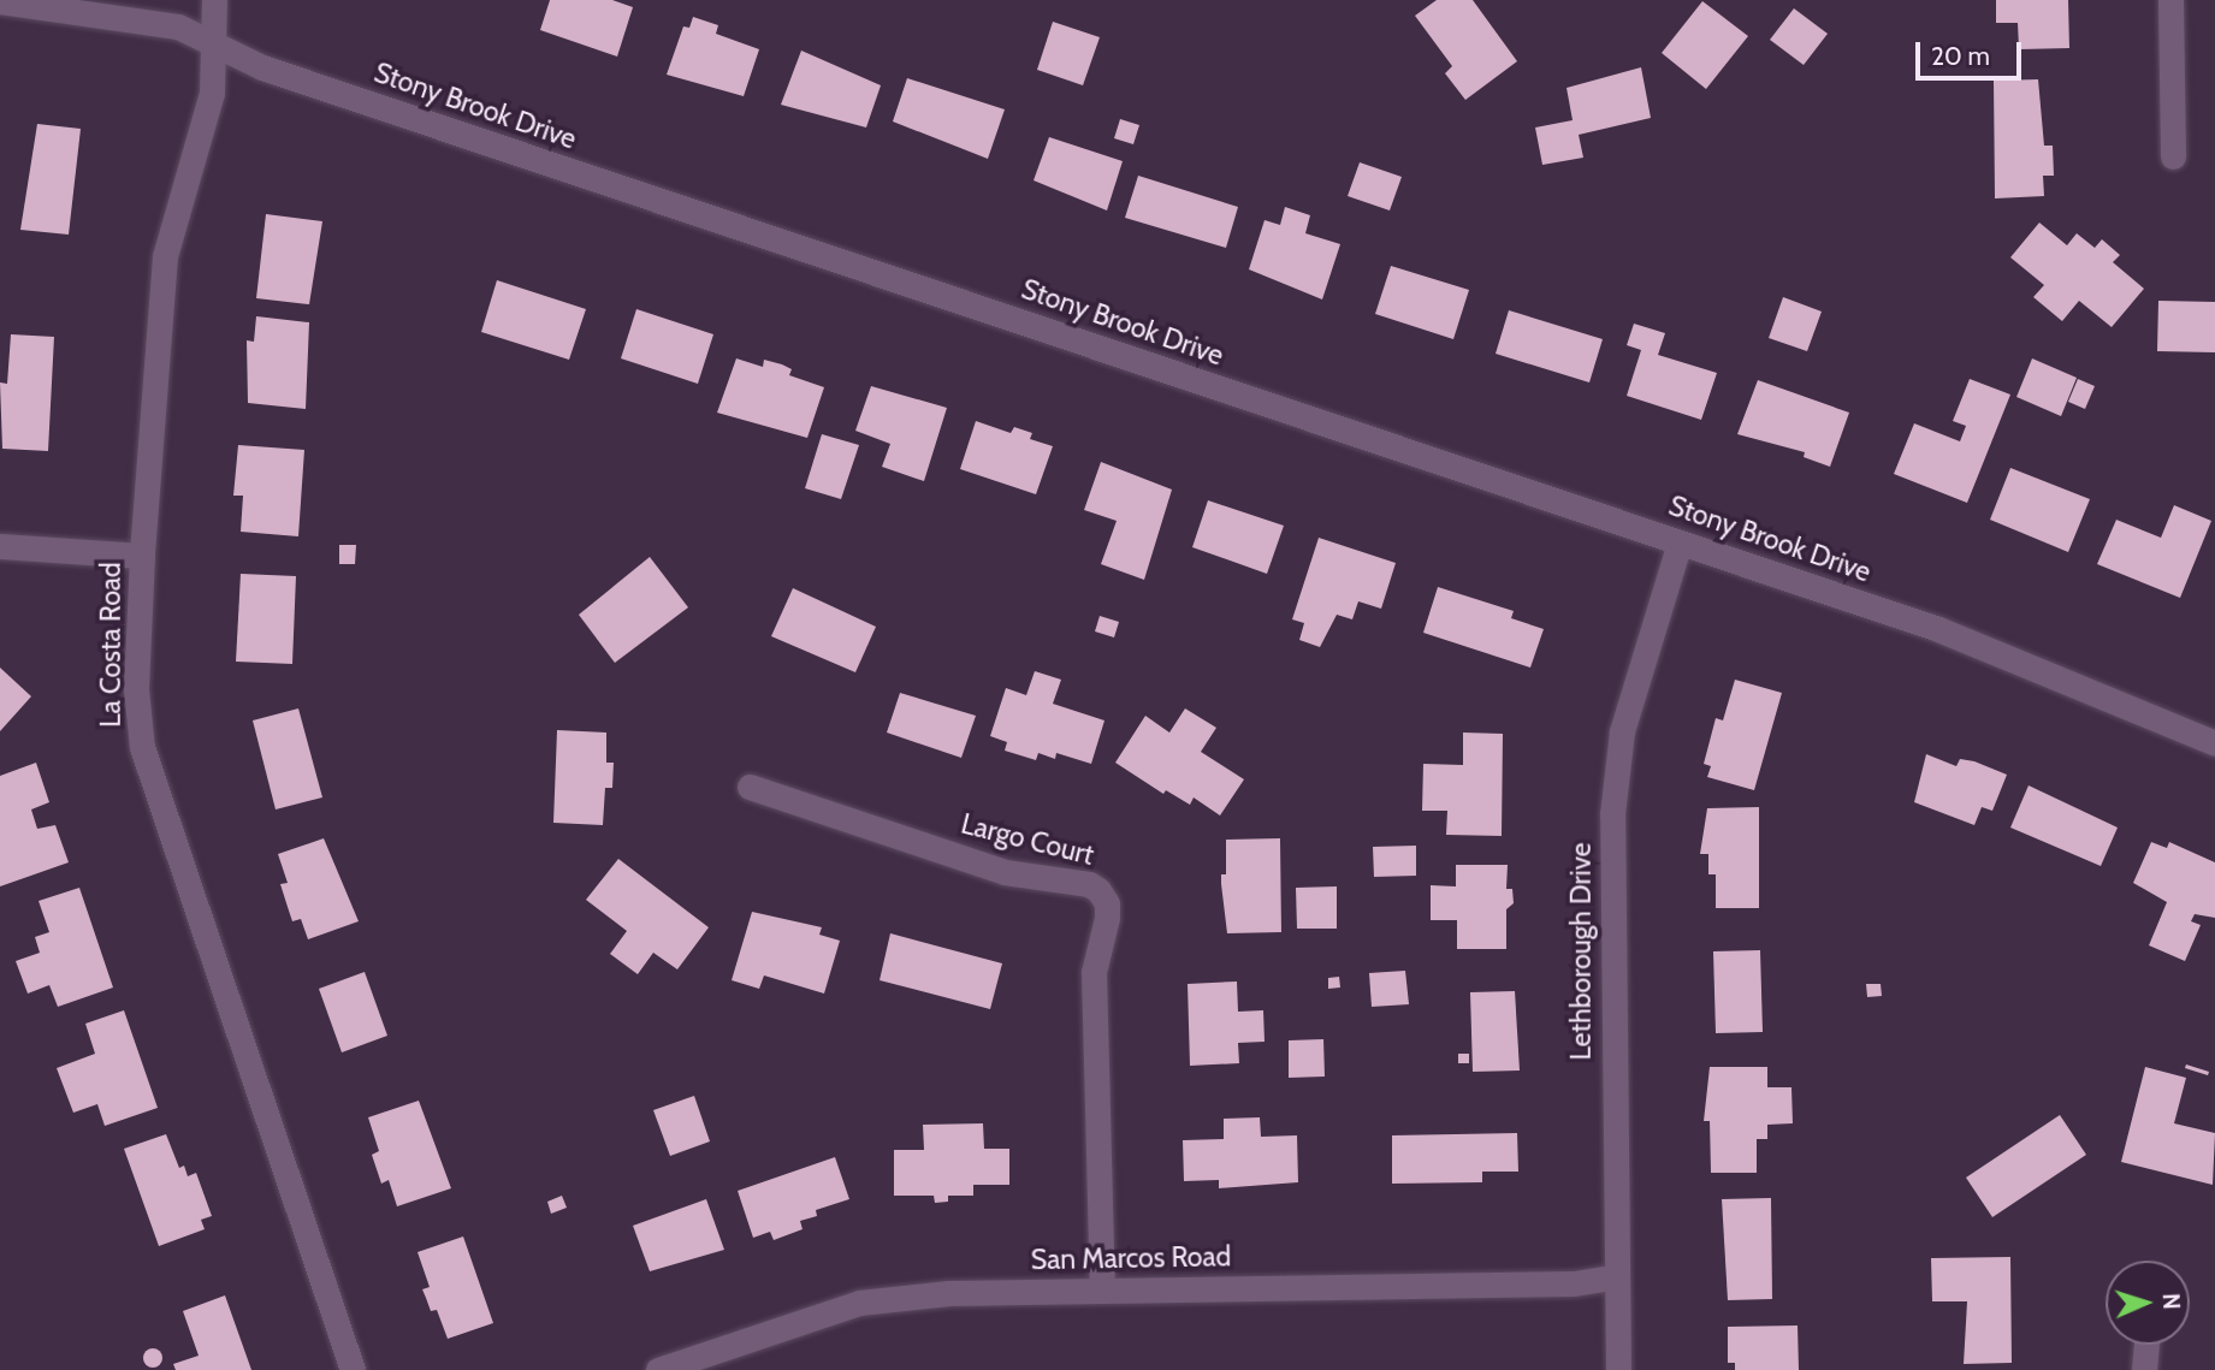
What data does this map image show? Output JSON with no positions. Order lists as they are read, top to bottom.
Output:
{
  "streets": {
    "street": [
      "Stony Brook Drive",
      "La Costa Road",
      "Largo Court",
      "Lethborough Drive",
      "San Marcos Road"
    ]
  },
  "crossings": [
    ["Stony Brook Drive", "La Costa Road"],
    ["Stony Brook Drive", "Lethborough Drive"],
    ["Largo Court", "San Marcos Road"],
    ["Lethborough Drive", "San Marcos Road"]
  ],
  "scale_bar": "20 m",
  "north": "right"
}
